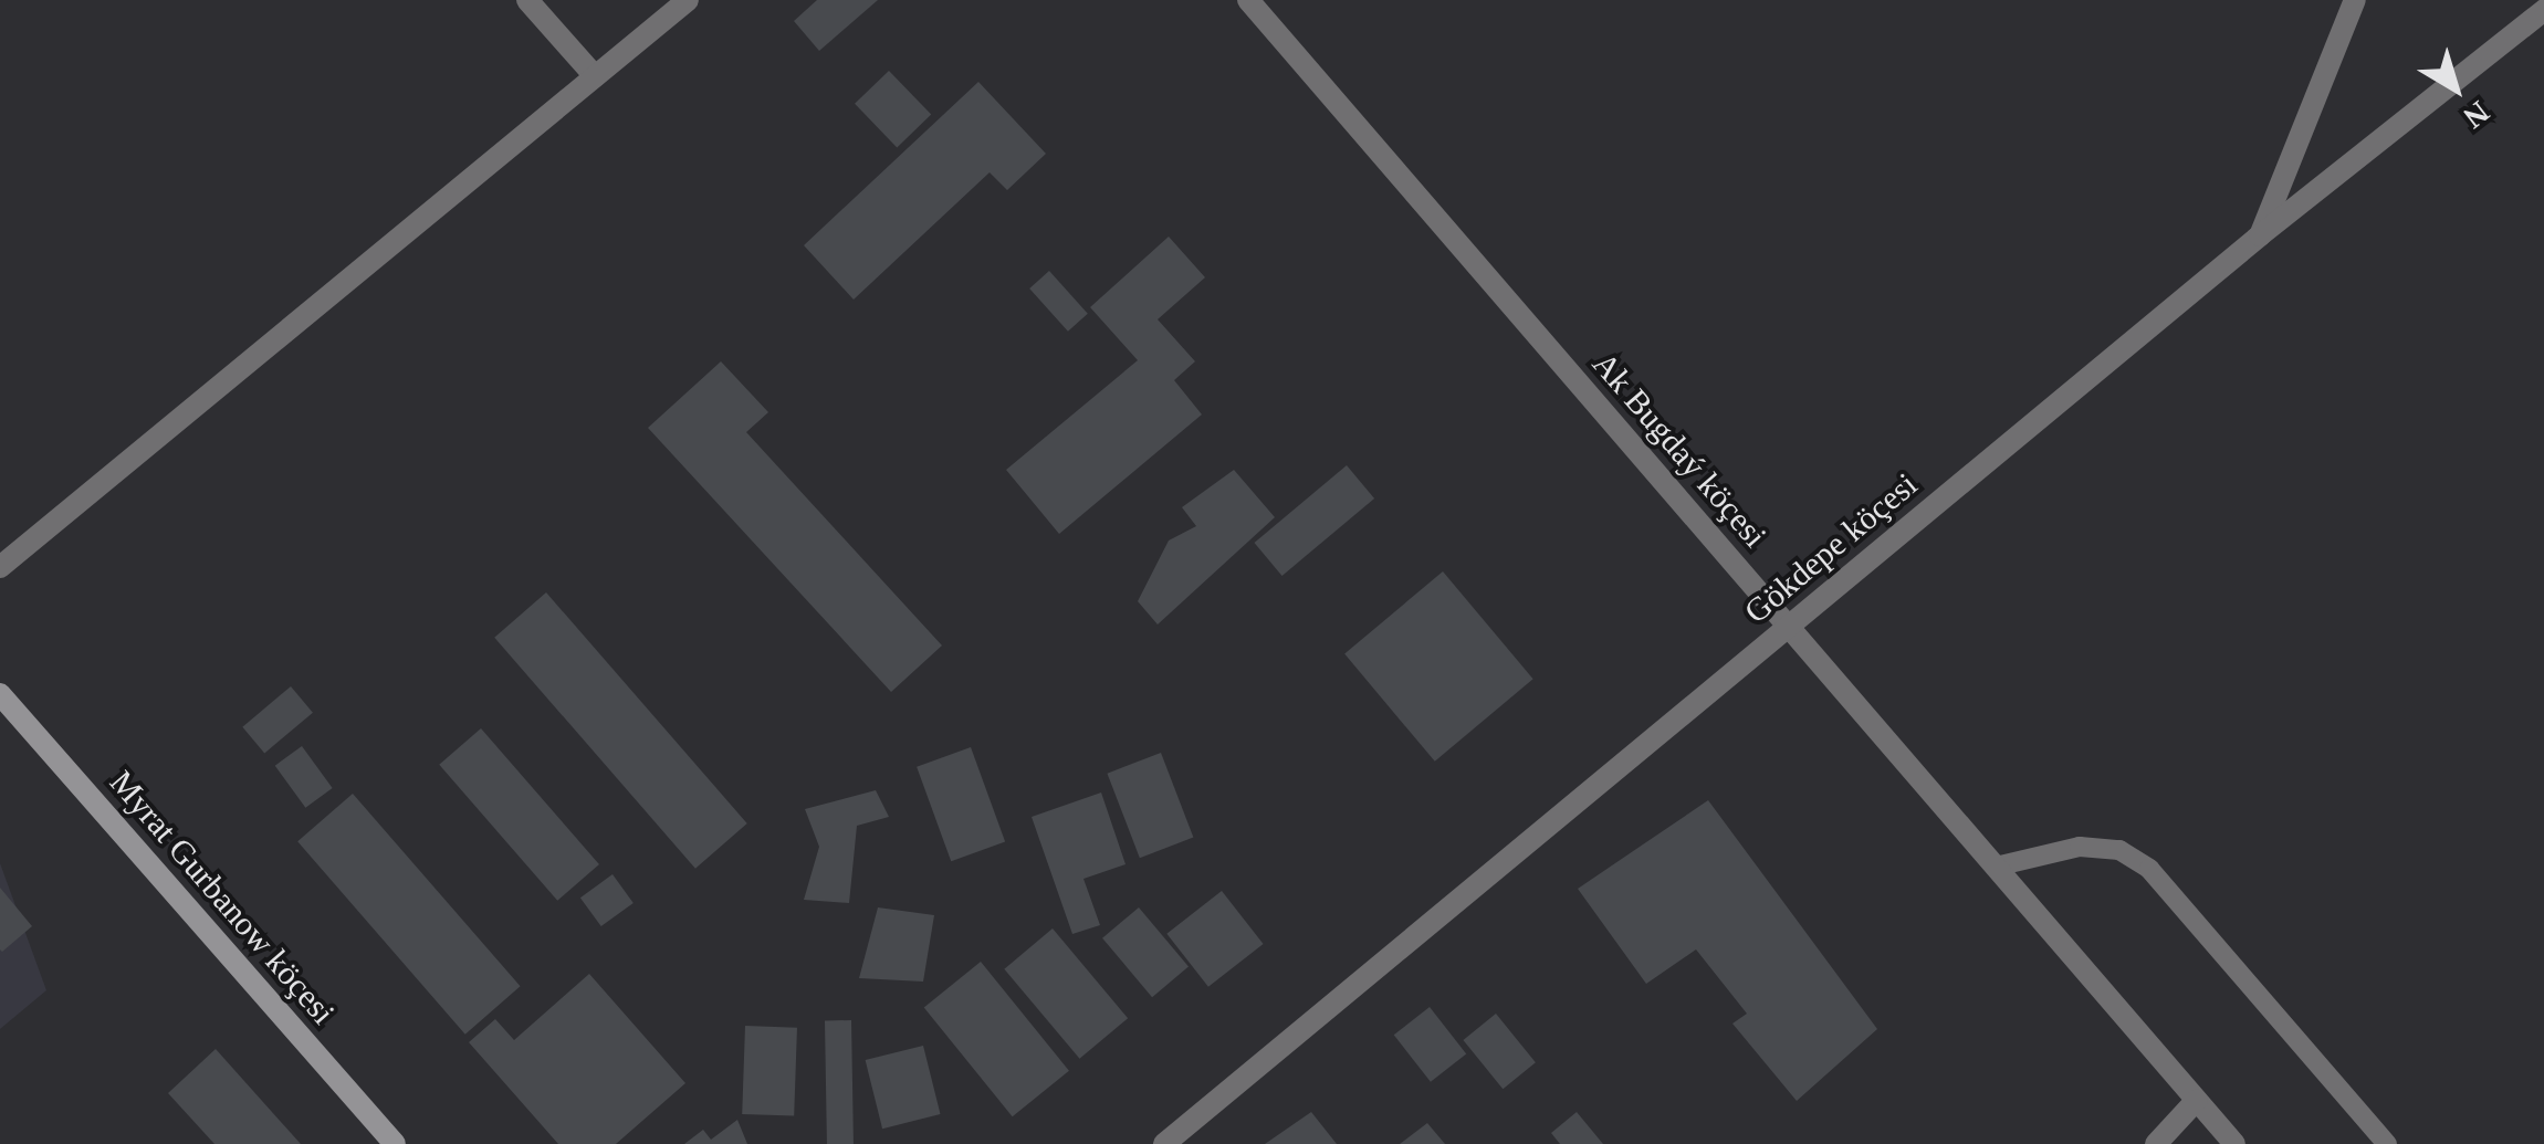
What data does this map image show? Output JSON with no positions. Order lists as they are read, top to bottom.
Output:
{
  "streets": {
    "street": ["Ak Bugdaý köçesi", "Gökdepe köçesi", "Myrat Gurbanow köçesi"]
  },
  "crossings": [
    ["Ak Bugdaý köçesi", "Gökdepe köçesi"]
  ],
  "north": "bottom right"
}
